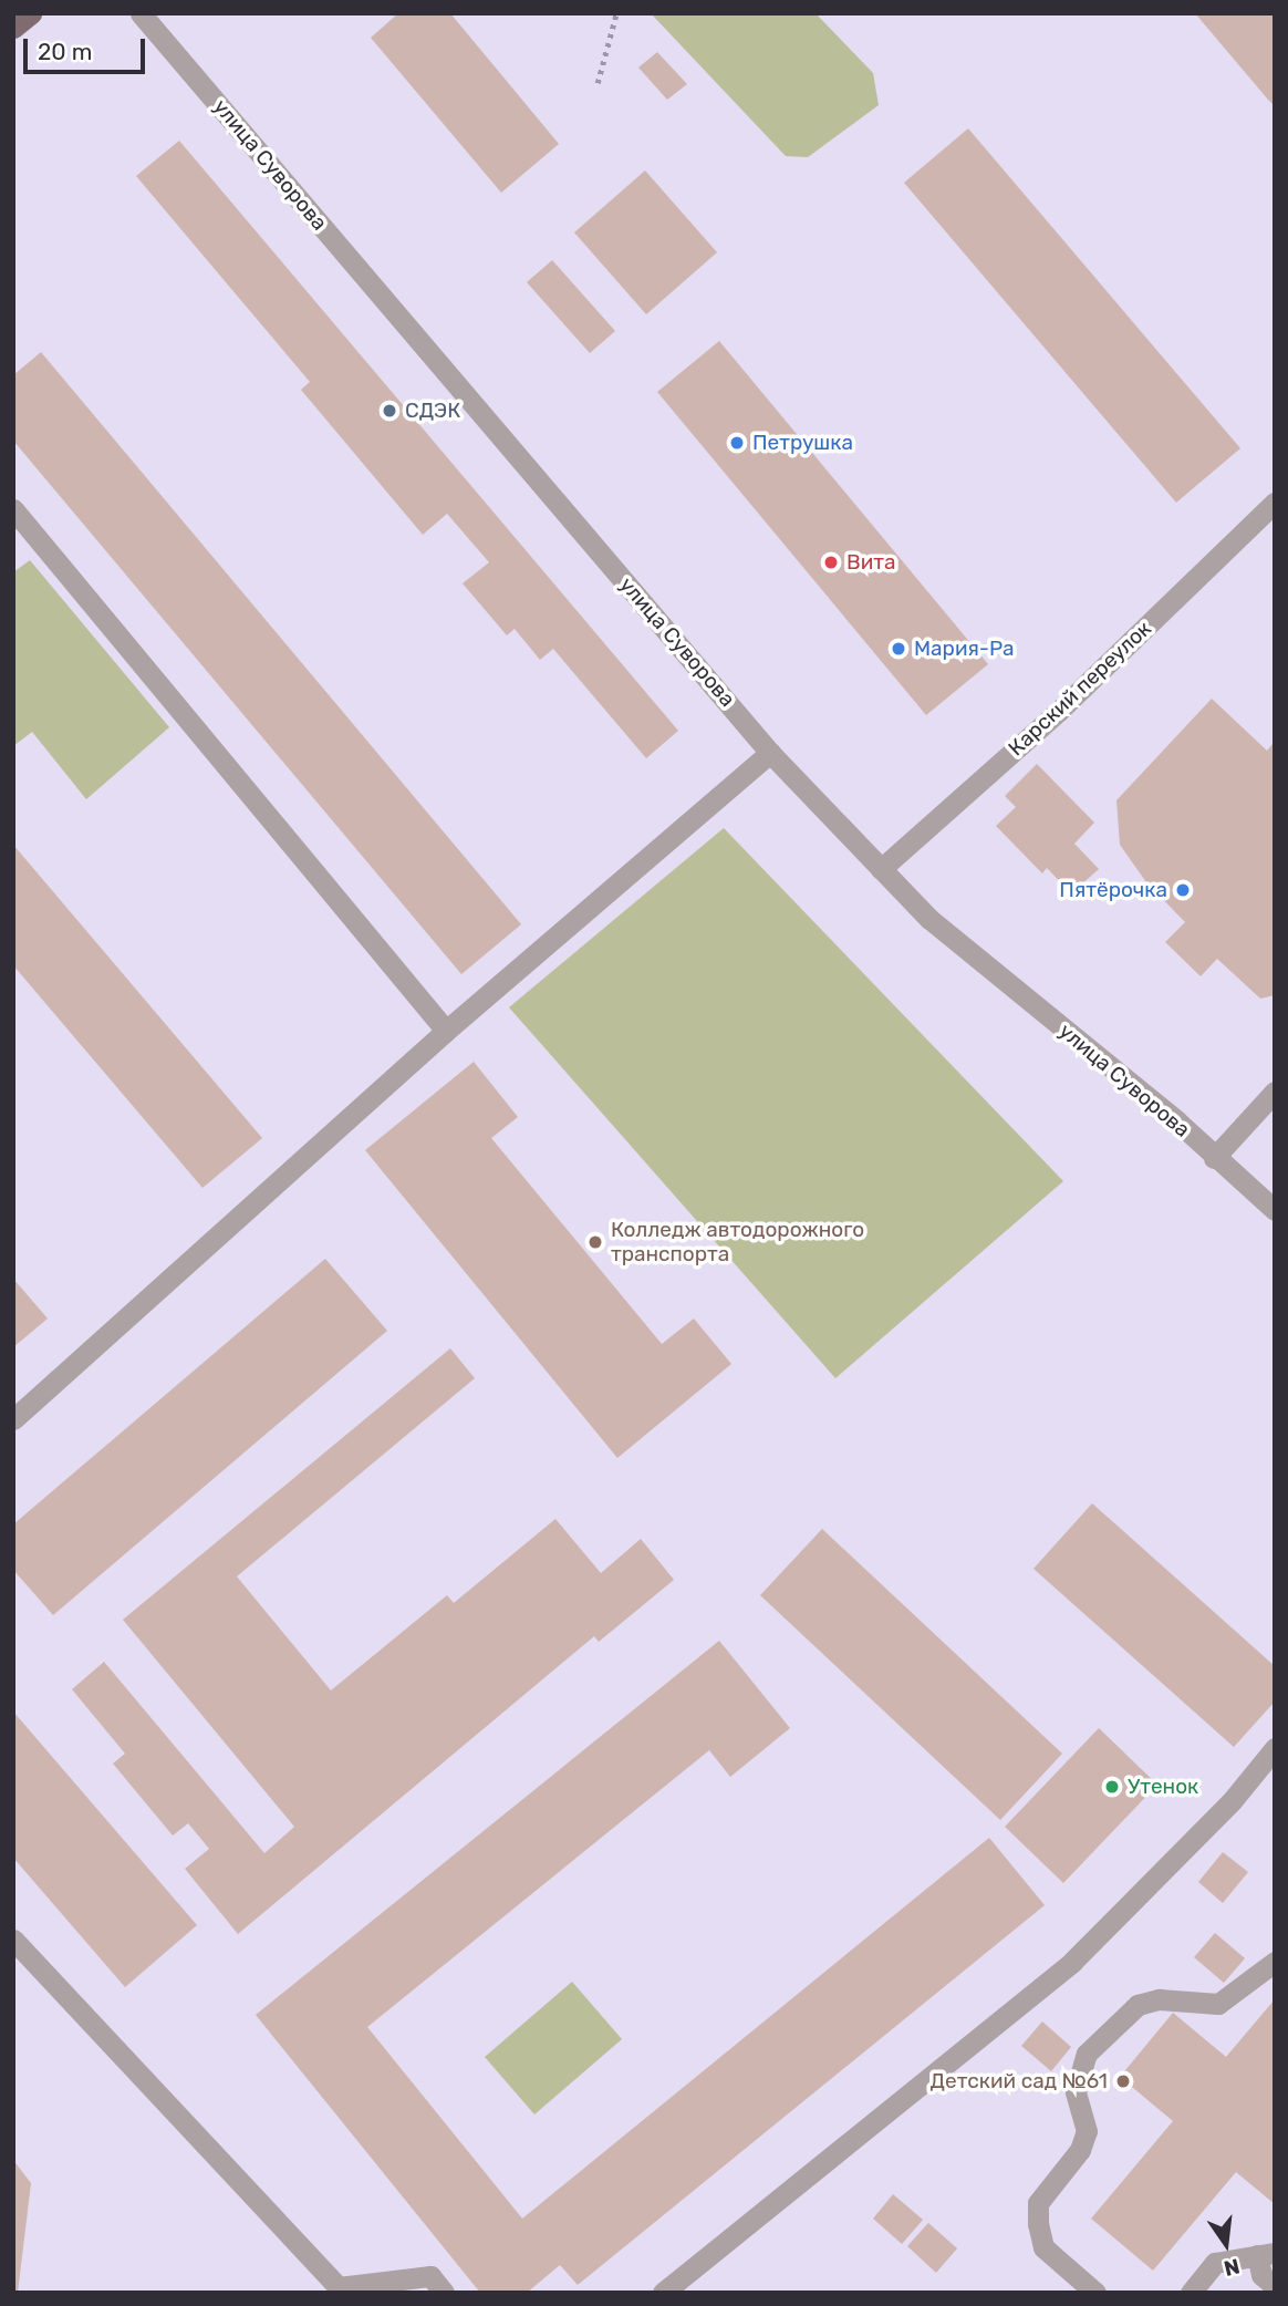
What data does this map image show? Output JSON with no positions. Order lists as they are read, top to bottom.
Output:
{
  "streets": {
    "street": ["улица Суворова", "Карский переулок"]
  },
  "crossings": [
    ["улица Суворова", "Карский переулок"]
  ],
  "places": [
    "СДЭК",
    "Петрушка",
    "Вита",
    "Мария-Ра",
    "Пятёрочка",
    "Колледж автодорожного транспорта",
    "Утенок",
    "Детский сад №61"
  ],
  "scale_bar": "20 m",
  "north": "bottom"
}
